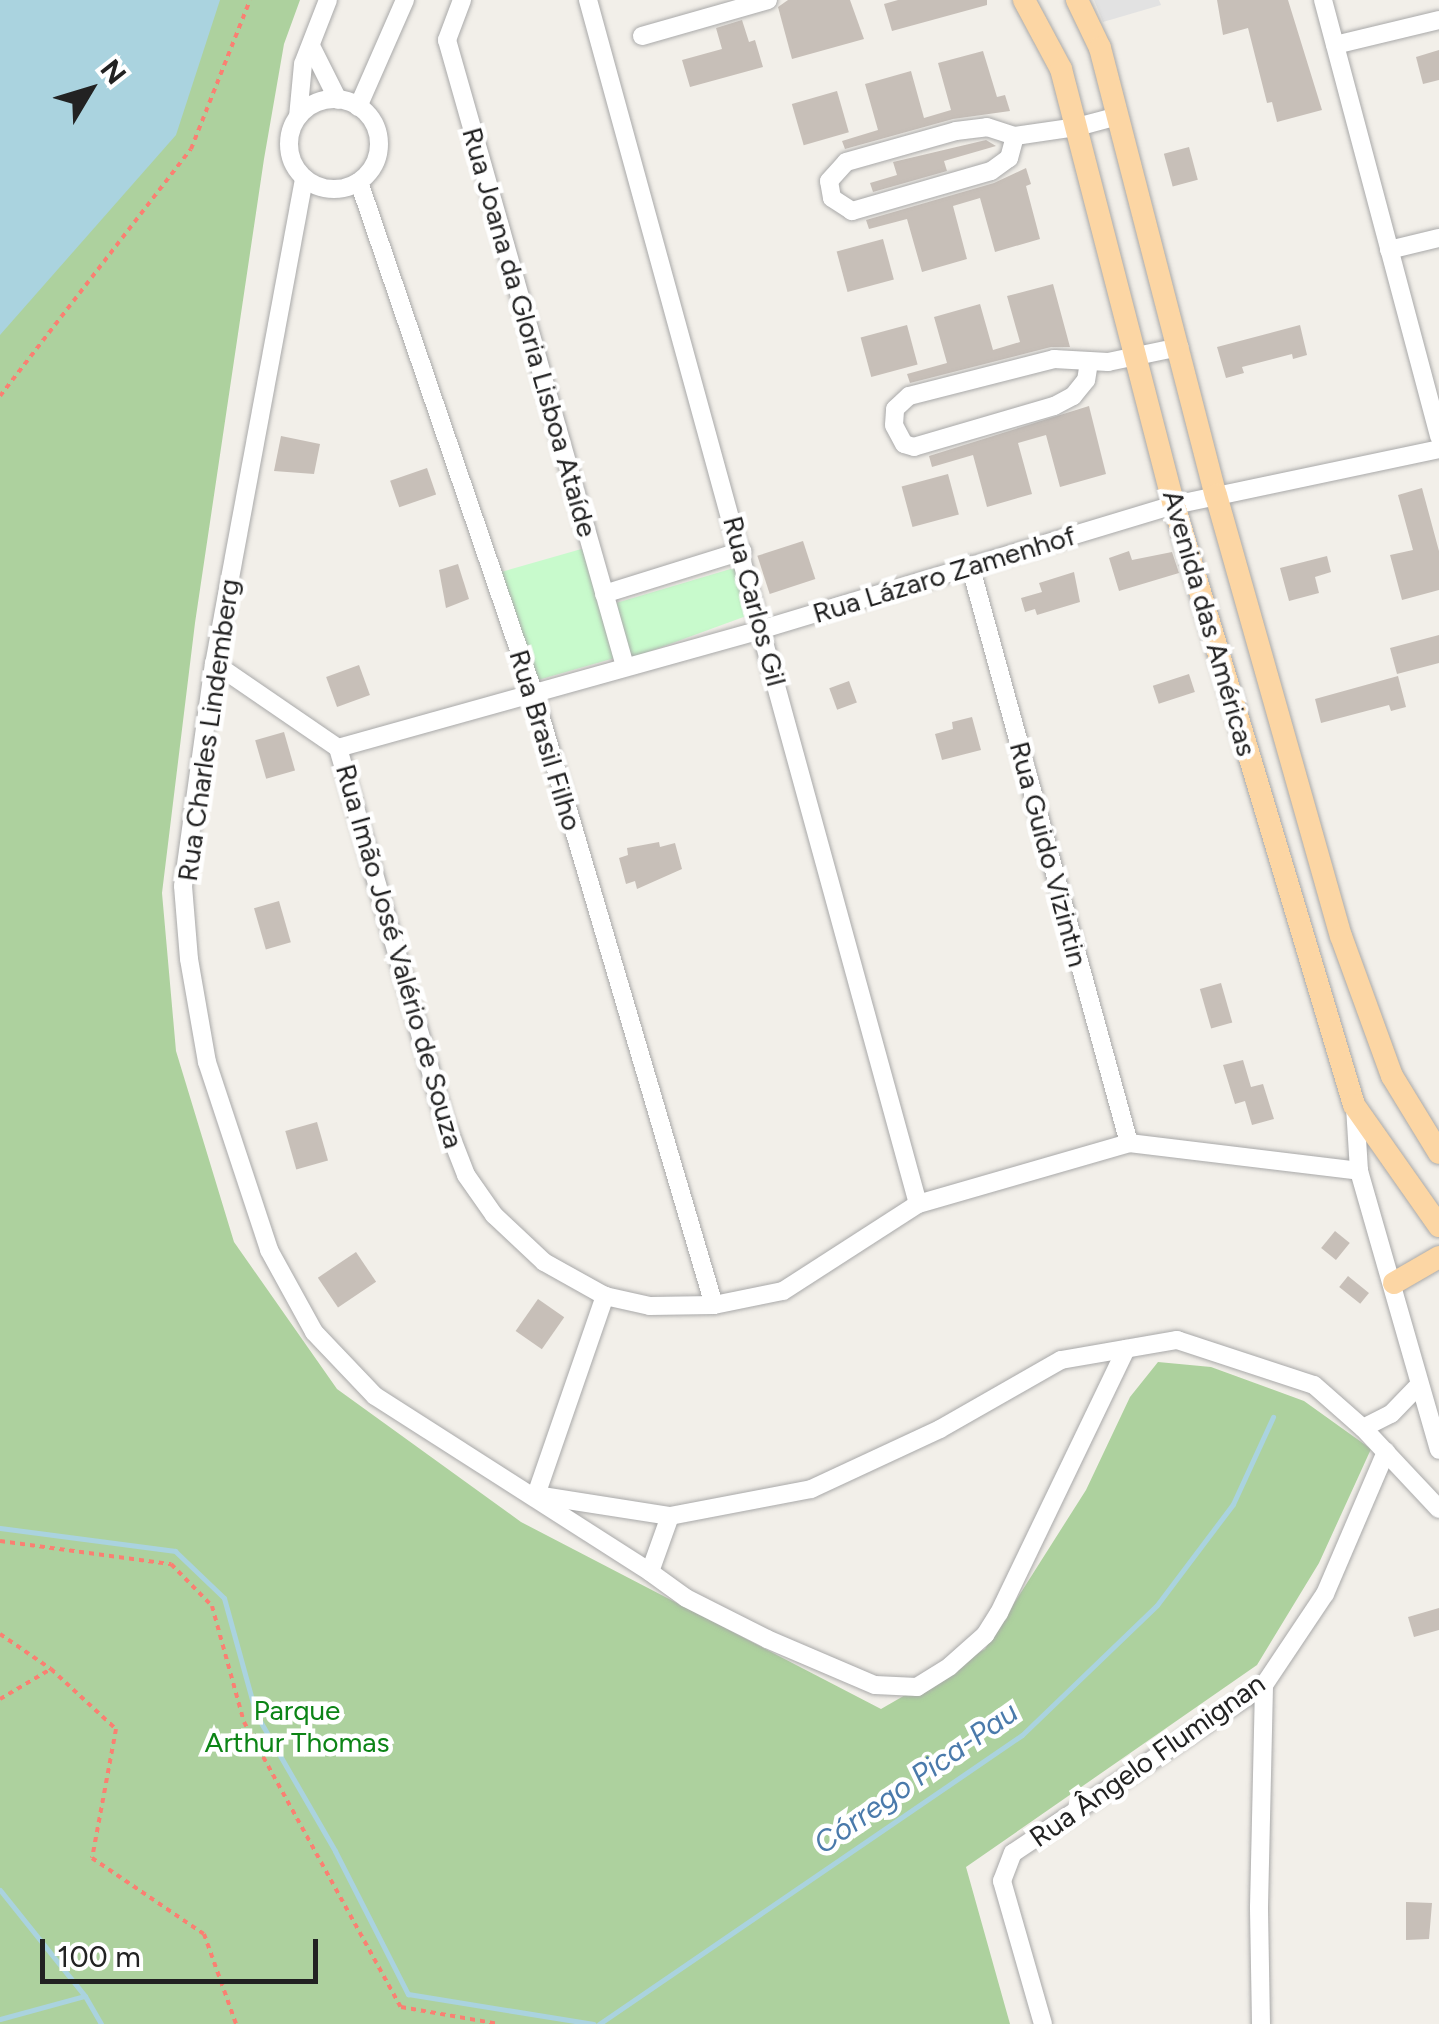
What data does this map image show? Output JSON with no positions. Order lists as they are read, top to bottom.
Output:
{
  "streets": {
    "main road": ["Avenida das Américas"],
    "street": [
      "Rua Joana da Gloria Lisboa Ataíde",
      "Rua Lázaro Zamenhof",
      "Rua Carlos Gil",
      "Rua Charles Lindemberg",
      "Rua Brasil Filho",
      "Rua Guido Vizintin",
      "Rua Imão José Valério de Souza",
      "Rua Ângelo Flumignan"
    ]
  },
  "crossings": [
    ["Rua Joana da Gloria Lisboa Ataíde", "Rua Lázaro Zamenhof"],
    ["Rua Lázaro Zamenhof", "Rua Carlos Gil"],
    ["Rua Lázaro Zamenhof", "Avenida das Américas"],
    ["Rua Lázaro Zamenhof", "Rua Brasil Filho"],
    ["Rua Lázaro Zamenhof", "Rua Guido Vizintin"],
    ["Rua Lázaro Zamenhof", "Rua Imão José Valério de Souza"],
    ["Rua Carlos Gil", "Rua Imão José Valério de Souza"],
    ["Rua Charles Lindemberg", "Rua Brasil Filho"],
    ["Rua Charles Lindemberg", "Rua Imão José Valério de Souza"],
    ["Rua Charles Lindemberg", "Rua Ângelo Flumignan"],
    ["Rua Brasil Filho", "Rua Imão José Valério de Souza"],
    ["Rua Guido Vizintin", "Rua Imão José Valério de Souza"]
  ],
  "water": ["Córrego Pica-Pau"],
  "parks": ["Parque Arthur Thomas"],
  "scale_bar": "100 m",
  "north": "top right"
}
